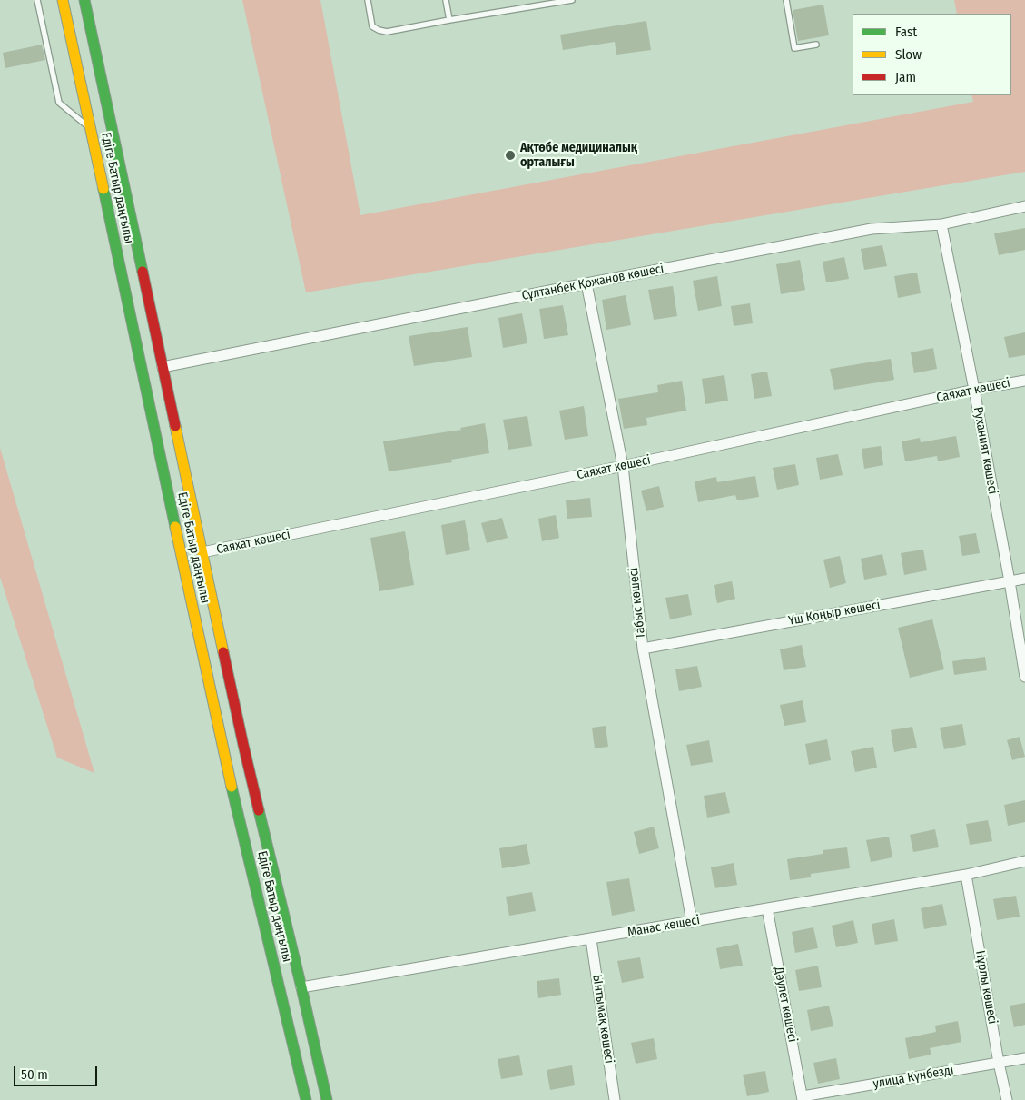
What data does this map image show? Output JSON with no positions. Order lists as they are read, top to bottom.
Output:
{
  "streets": {
    "main road": ["Едіге Батыр даңғылы"],
    "street": [
      "Сұлтанбек Қожанов көшесі",
      "Саяхат көшесі",
      "Руханият көшесі",
      "Табыс көшесі",
      "Үш Қоңыр көшесі",
      "Манас көшесі",
      "Нұрлы көшесі",
      "Дәулет көшесі",
      "Ынтымақ көшесі",
      "улица Күнбезді"
    ]
  },
  "crossings": [
    ["Едіге Батыр даңғылы", "Сұлтанбек Қожанов көшесі"],
    ["Едіге Батыр даңғылы", "Саяхат көшесі"],
    ["Едіге Батыр даңғылы", "Манас көшесі"],
    ["Сұлтанбек Қожанов көшесі", "Руханият көшесі"],
    ["Сұлтанбек Қожанов көшесі", "Табыс көшесі"],
    ["Саяхат көшесі", "Руханият көшесі"],
    ["Саяхат көшесі", "Табыс көшесі"],
    ["Руханият көшесі", "Үш Қоңыр көшесі"],
    ["Табыс көшесі", "Үш Қоңыр көшесі"],
    ["Табыс көшесі", "Манас көшесі"],
    ["Манас көшесі", "Нұрлы көшесі"],
    ["Манас көшесі", "Дәулет көшесі"],
    ["Манас көшесі", "Ынтымақ көшесі"],
    ["Нұрлы көшесі", "улица Күнбезді"],
    ["Дәулет көшесі", "улица Күнбезді"]
  ],
  "places": ["Ақтөбе медициналық орталығы"],
  "legend": ["Fast", "Slow", "Jam"],
  "scale_bar": "50 m"
}
